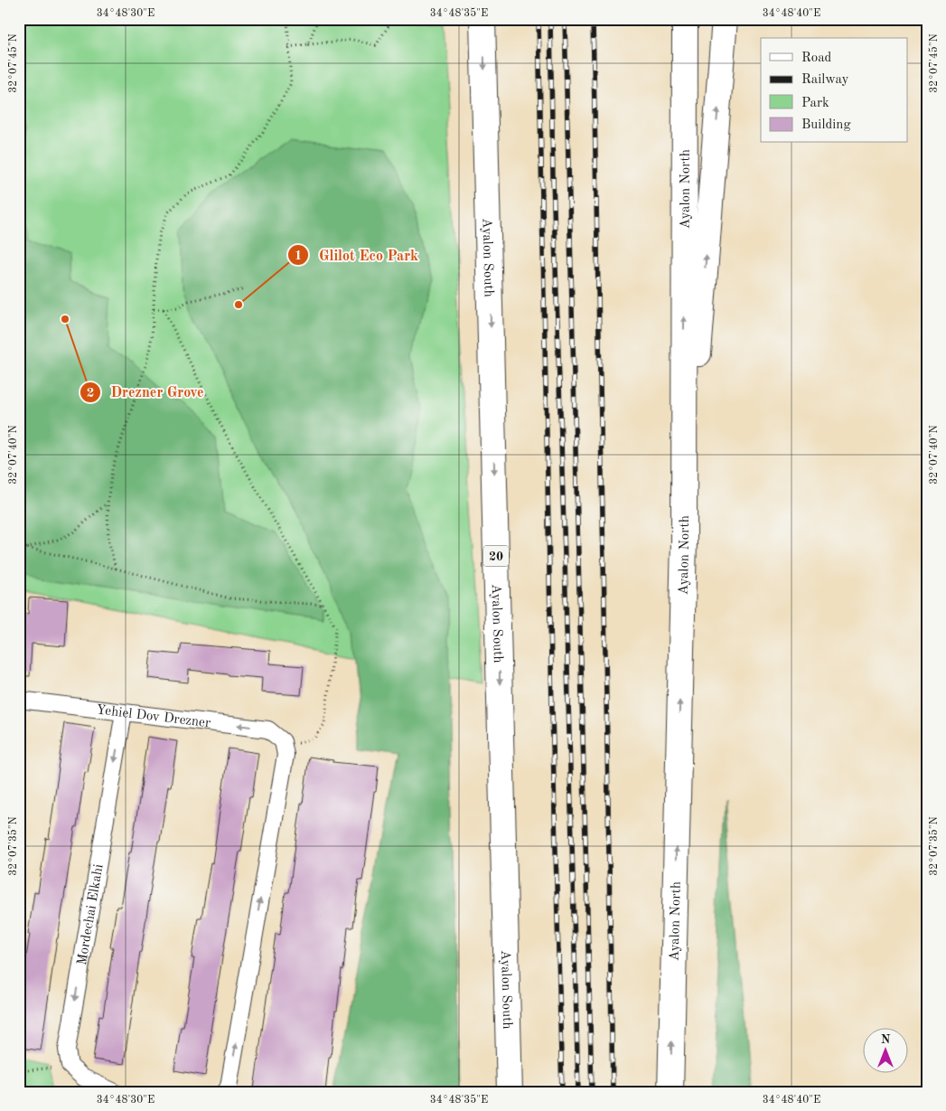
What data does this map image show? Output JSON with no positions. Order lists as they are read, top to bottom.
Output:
{
  "streets": {
    "highway": ["Ayalon North", "Ayalon South", "20"],
    "street": ["Yehiel Dov Drezner", "Mordechai Elkahi"]
  },
  "crossings": [
    ["Yehiel Dov Drezner", "Mordechai Elkahi"]
  ],
  "one_way": ["Yehiel Dov Drezner", "Mordechai Elkahi"],
  "places": ["Glilot Eco Park", "Drezner Grove"],
  "legend": [
    "Road",
    "Railway",
    "Park",
    "Building"
  ],
  "north": "top",
  "coordinates": [
    "34°48'30\"E",
    "34°48'35\"E",
    "34°48'40\"E",
    "32°07'45\"N",
    "32°07'40\"N",
    "32°07'35\"N"
  ]
}
